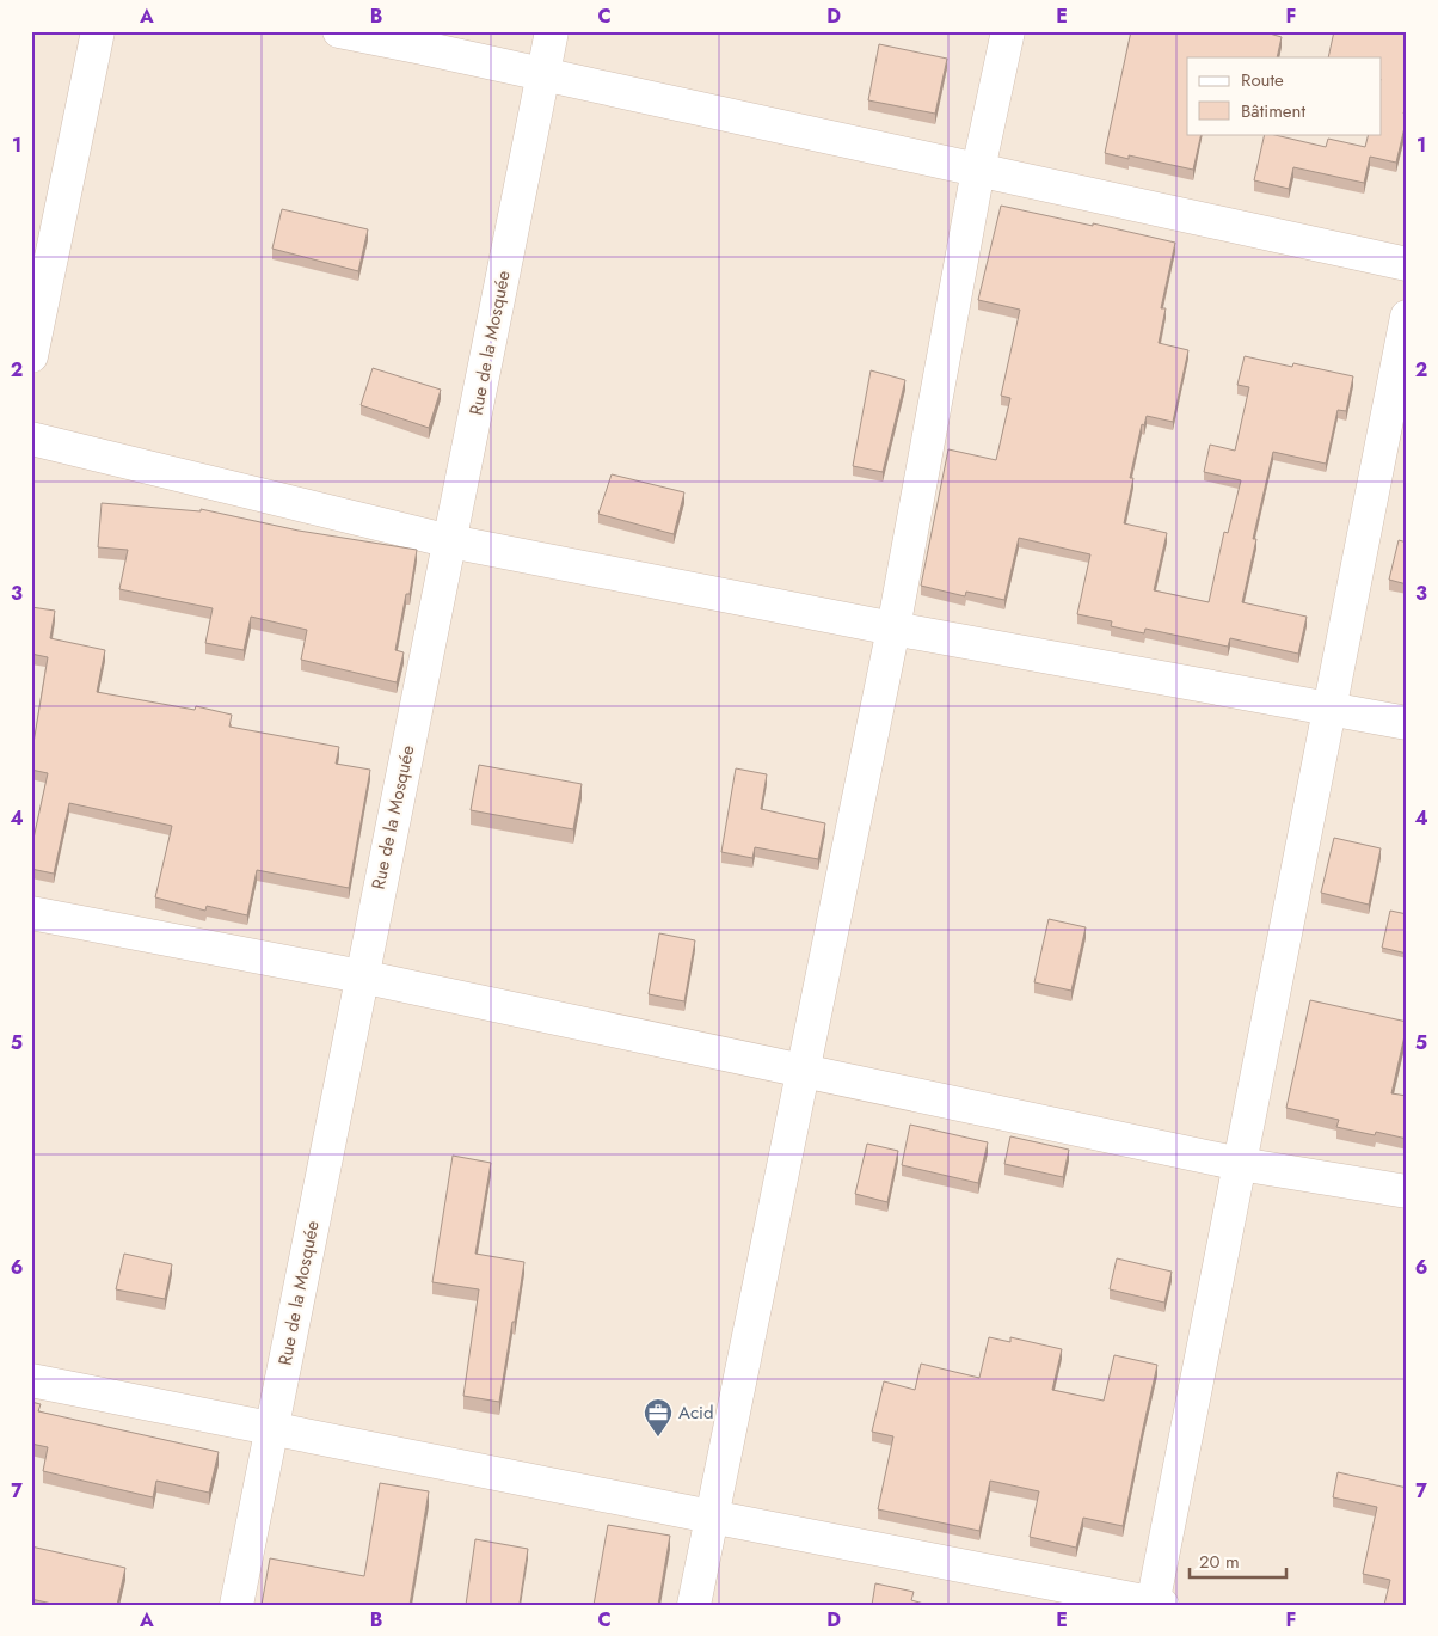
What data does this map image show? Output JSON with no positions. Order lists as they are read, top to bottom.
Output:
{
  "streets": {
    "street": ["Rue de la Mosquée"]
  },
  "places": {
    "office": ["Acid"]
  },
  "legend": ["Route", "Bâtiment"],
  "scale_bar": "20 m",
  "grid": {
    "columns": [
      "A",
      "B",
      "C",
      "D",
      "E",
      "F"
    ],
    "rows": [
      "1",
      "2",
      "3",
      "4",
      "5",
      "6",
      "7"
    ]
  }
}
